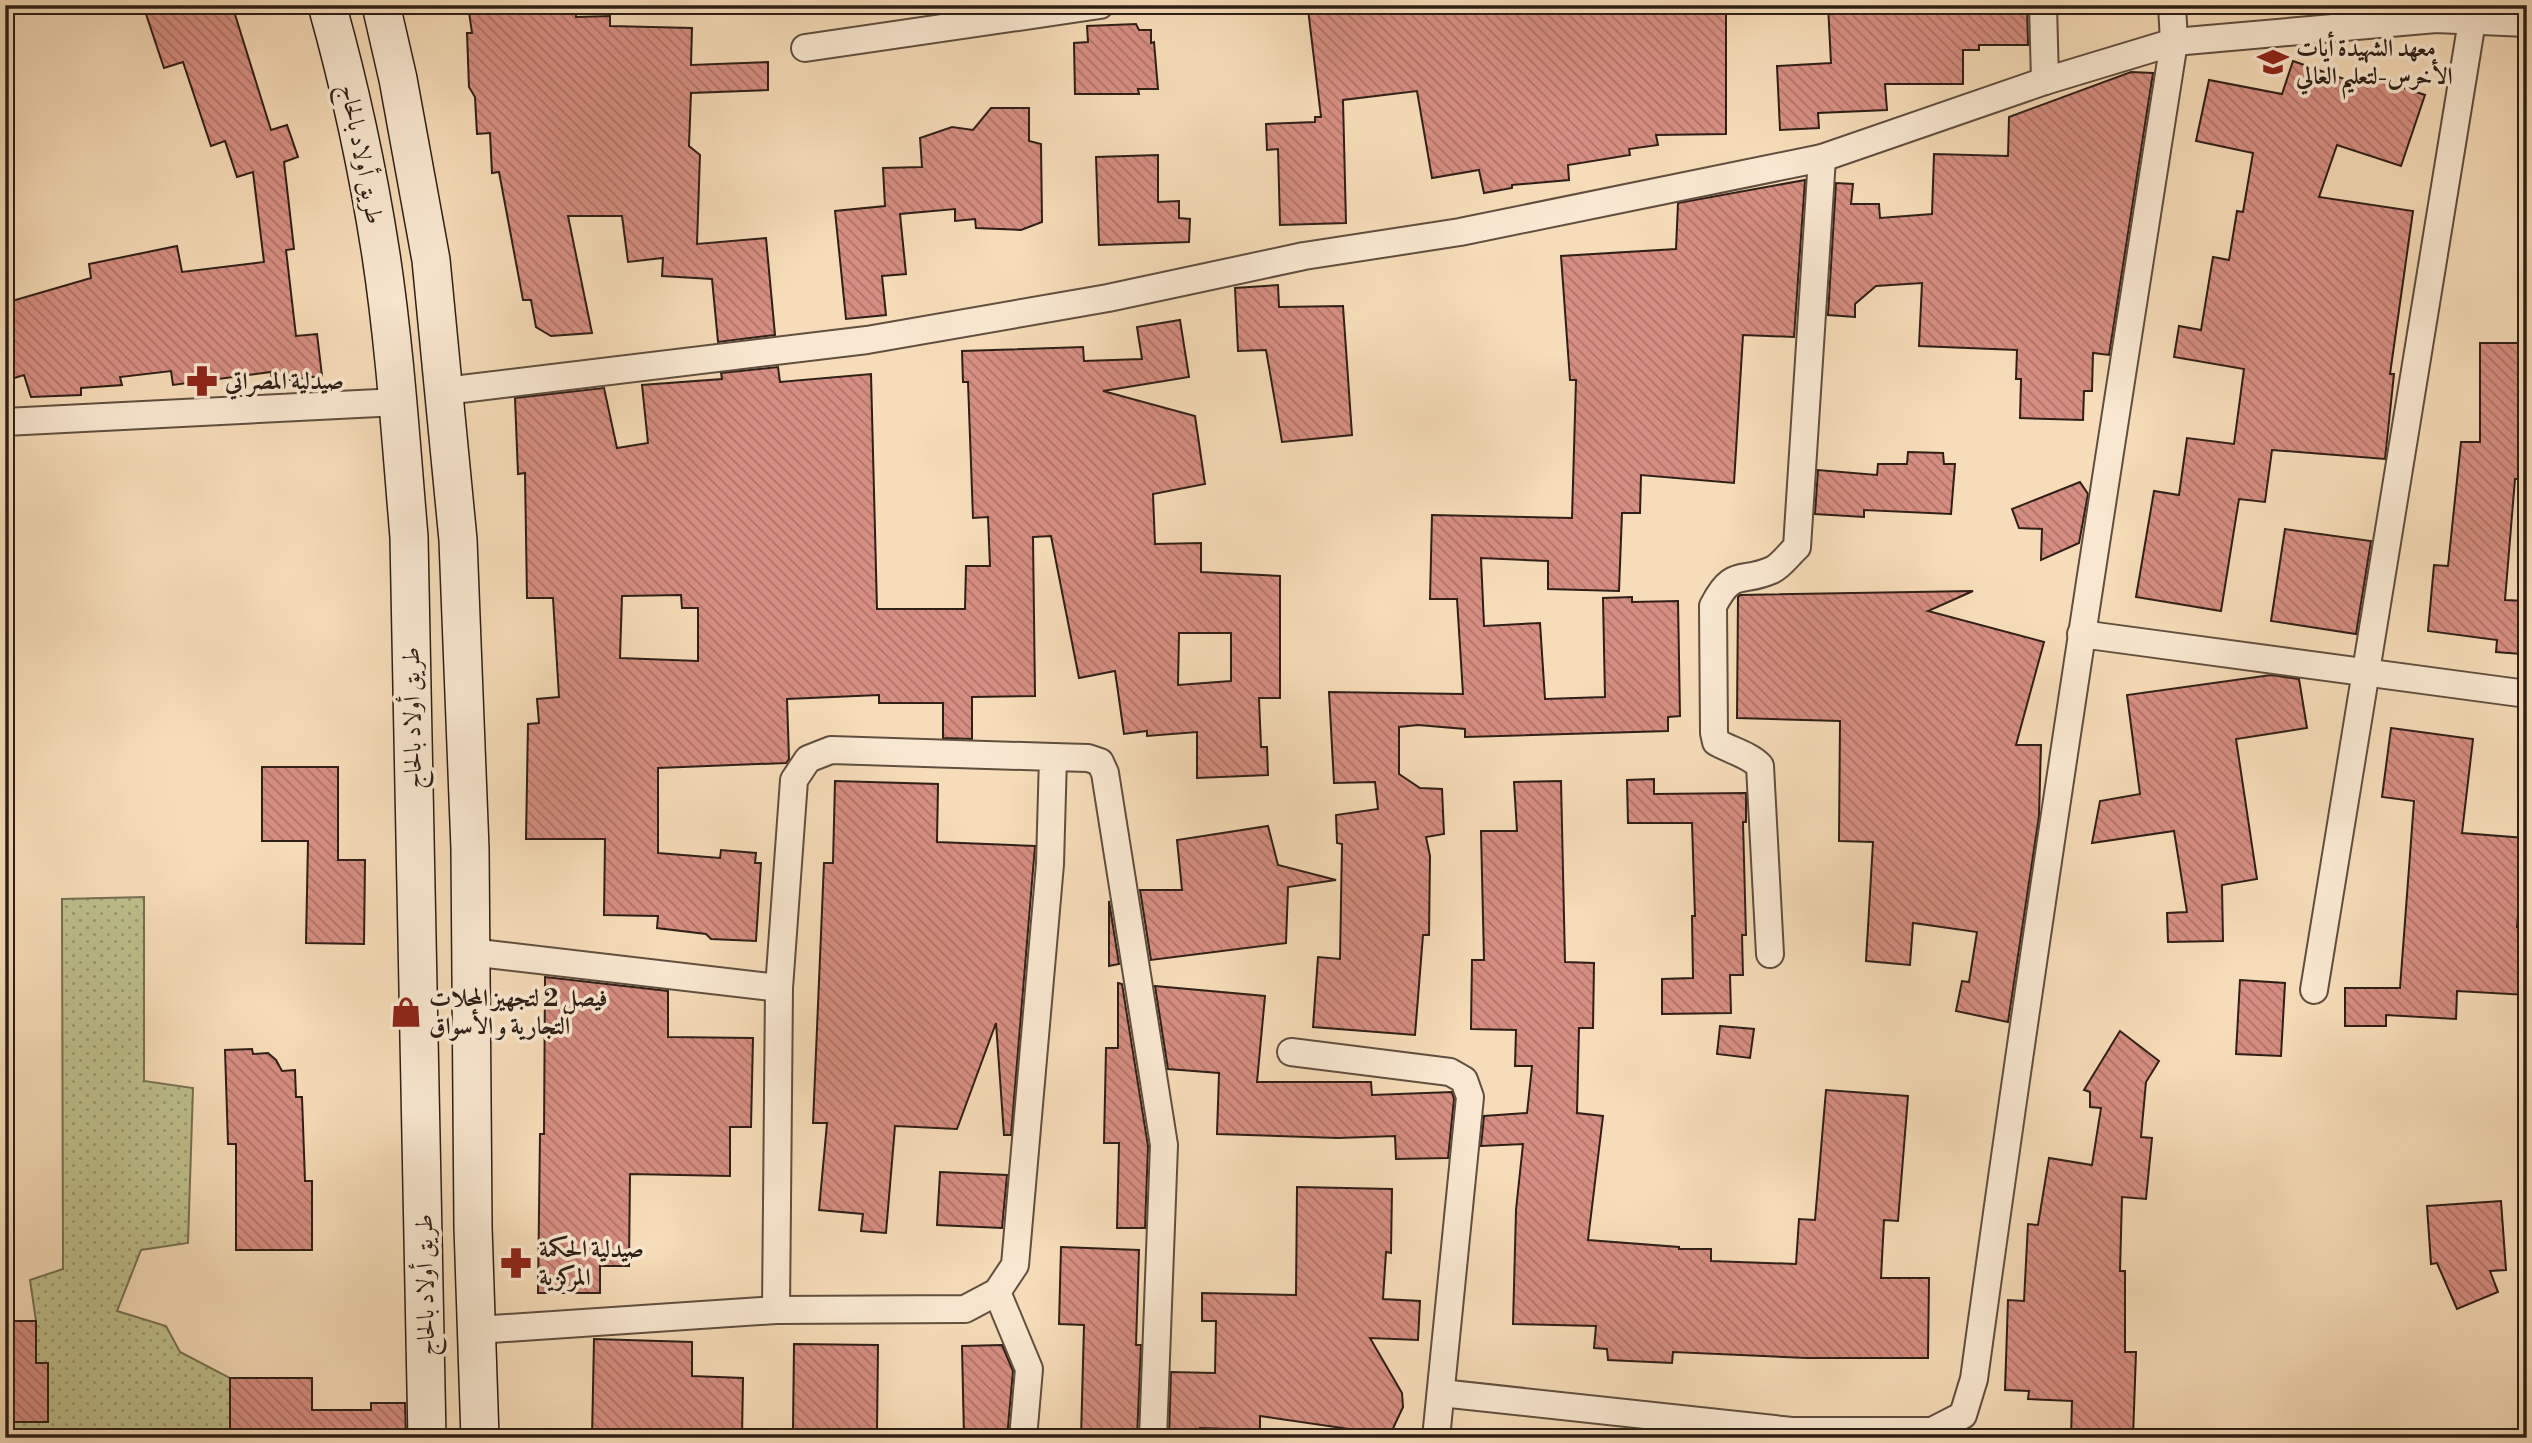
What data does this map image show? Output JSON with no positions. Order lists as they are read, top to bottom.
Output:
{
  "streets": {
    "main road": ["طريق أولاد بالحاج"]
  },
  "places": {
    "school or university": ["معهد الشهيدة أيات الأخرس-لتعليم العالي"],
    "pharmacy": ["صيدلية المصراتي", "صيدلية الحكمة المركزية"],
    "shop": ["فيصل 2 لتجهيز المحلات التجارية و الأسواق"]
  }
}
